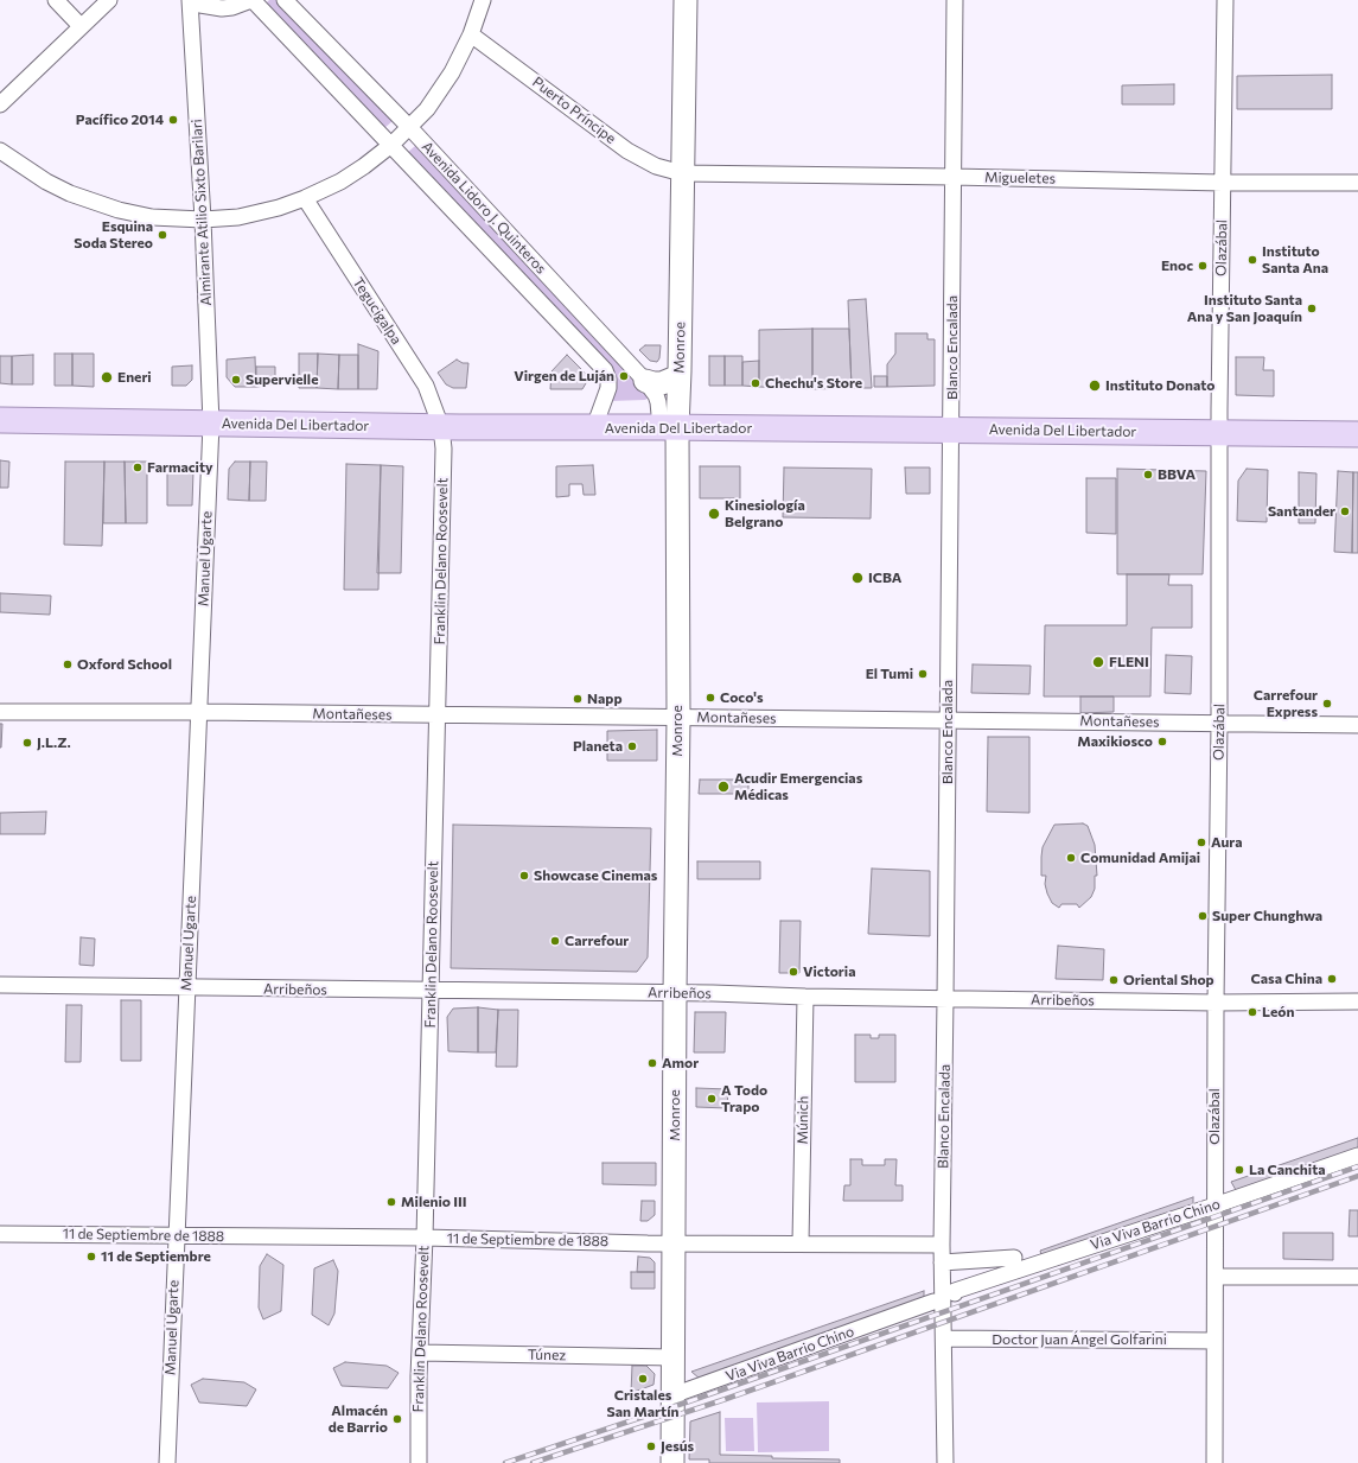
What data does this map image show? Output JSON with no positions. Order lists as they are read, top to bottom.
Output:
{
  "streets": {
    "main road": ["Monroe", "Avenida Del Libertador"],
    "street": [
      "Puerto Príncipe",
      "Migueletes",
      "Avenida Lidoro J. Quinteros",
      "Almirante Atilio Sixto Barilari",
      "Olazábal",
      "Tegucigalpa",
      "Blanco Encalada",
      "Manuel Ugarte",
      "Franklin Delano Roosevelt",
      "Montañeses",
      "Arribeños",
      "Múnich",
      "Via Viva Barrio Chino",
      "11 de Septiembre de 1888",
      "Doctor Juan Ángel Golfarini",
      "Túnez"
    ]
  },
  "crossings": [
    ["Puerto Príncipe", "Migueletes"],
    ["Puerto Príncipe", "Monroe"],
    ["Migueletes", "Olazábal"],
    ["Migueletes", "Monroe"],
    ["Migueletes", "Blanco Encalada"],
    ["Avenida Lidoro J. Quinteros", "Monroe"],
    ["Avenida Lidoro J. Quinteros", "Avenida Del Libertador"],
    ["Almirante Atilio Sixto Barilari", "Avenida Del Libertador"],
    ["Almirante Atilio Sixto Barilari", "Manuel Ugarte"],
    ["Olazábal", "Avenida Del Libertador"],
    ["Olazábal", "Montañeses"],
    ["Olazábal", "Arribeños"],
    ["Olazábal", "Via Viva Barrio Chino"],
    ["Olazábal", "Doctor Juan Ángel Golfarini"],
    ["Tegucigalpa", "Avenida Del Libertador"],
    ["Tegucigalpa", "Franklin Delano Roosevelt"],
    ["Monroe", "Avenida Del Libertador"],
    ["Monroe", "Montañeses"],
    ["Monroe", "Arribeños"],
    ["Monroe", "Via Viva Barrio Chino"],
    ["Monroe", "11 de Septiembre de 1888"],
    ["Monroe", "Túnez"],
    ["Blanco Encalada", "Avenida Del Libertador"],
    ["Blanco Encalada", "Montañeses"],
    ["Blanco Encalada", "Arribeños"],
    ["Blanco Encalada", "11 de Septiembre de 1888"],
    ["Blanco Encalada", "Doctor Juan Ángel Golfarini"],
    ["Avenida Del Libertador", "Manuel Ugarte"],
    ["Avenida Del Libertador", "Franklin Delano Roosevelt"],
    ["Manuel Ugarte", "Montañeses"],
    ["Manuel Ugarte", "Arribeños"],
    ["Manuel Ugarte", "11 de Septiembre de 1888"],
    ["Franklin Delano Roosevelt", "Montañeses"],
    ["Franklin Delano Roosevelt", "Arribeños"],
    ["Franklin Delano Roosevelt", "11 de Septiembre de 1888"],
    ["Franklin Delano Roosevelt", "Túnez"],
    ["Arribeños", "Múnich"],
    ["Múnich", "11 de Septiembre de 1888"]
  ],
  "places": [
    "Pacífico 2014",
    "Esquina Soda Stereo",
    "Instituto Santa Ana",
    "Enoc",
    "Instituto Santa Ana y San Joaquín",
    "Virgen de Luján",
    "Eneri",
    "Supervielle",
    "Chechu's Store",
    "Instituto Donato",
    "Farmacity",
    "BBVA",
    "Santander",
    "Kinesiología Belgrano",
    "ICBA",
    "FLENI",
    "Oxford School",
    "El Tumi",
    "Coco's",
    "Napp",
    "Carrefour Express",
    "Maxikiosco",
    "J.L.Z.",
    "Planeta",
    "Acudir Emergencias Médicas",
    "Aura",
    "Comunidad Amijai",
    "Showcase Cinemas",
    "Super Chunghwa",
    "Carrefour",
    "Victoria",
    "Casa China",
    "Oriental Shop",
    "León",
    "Amor",
    "A Todo Trapo",
    "La Canchita",
    "Milenio III",
    "11 de Septiembre",
    "Cristales San Martín",
    "Almacén de Barrio",
    "Jesús"
  ]
}
